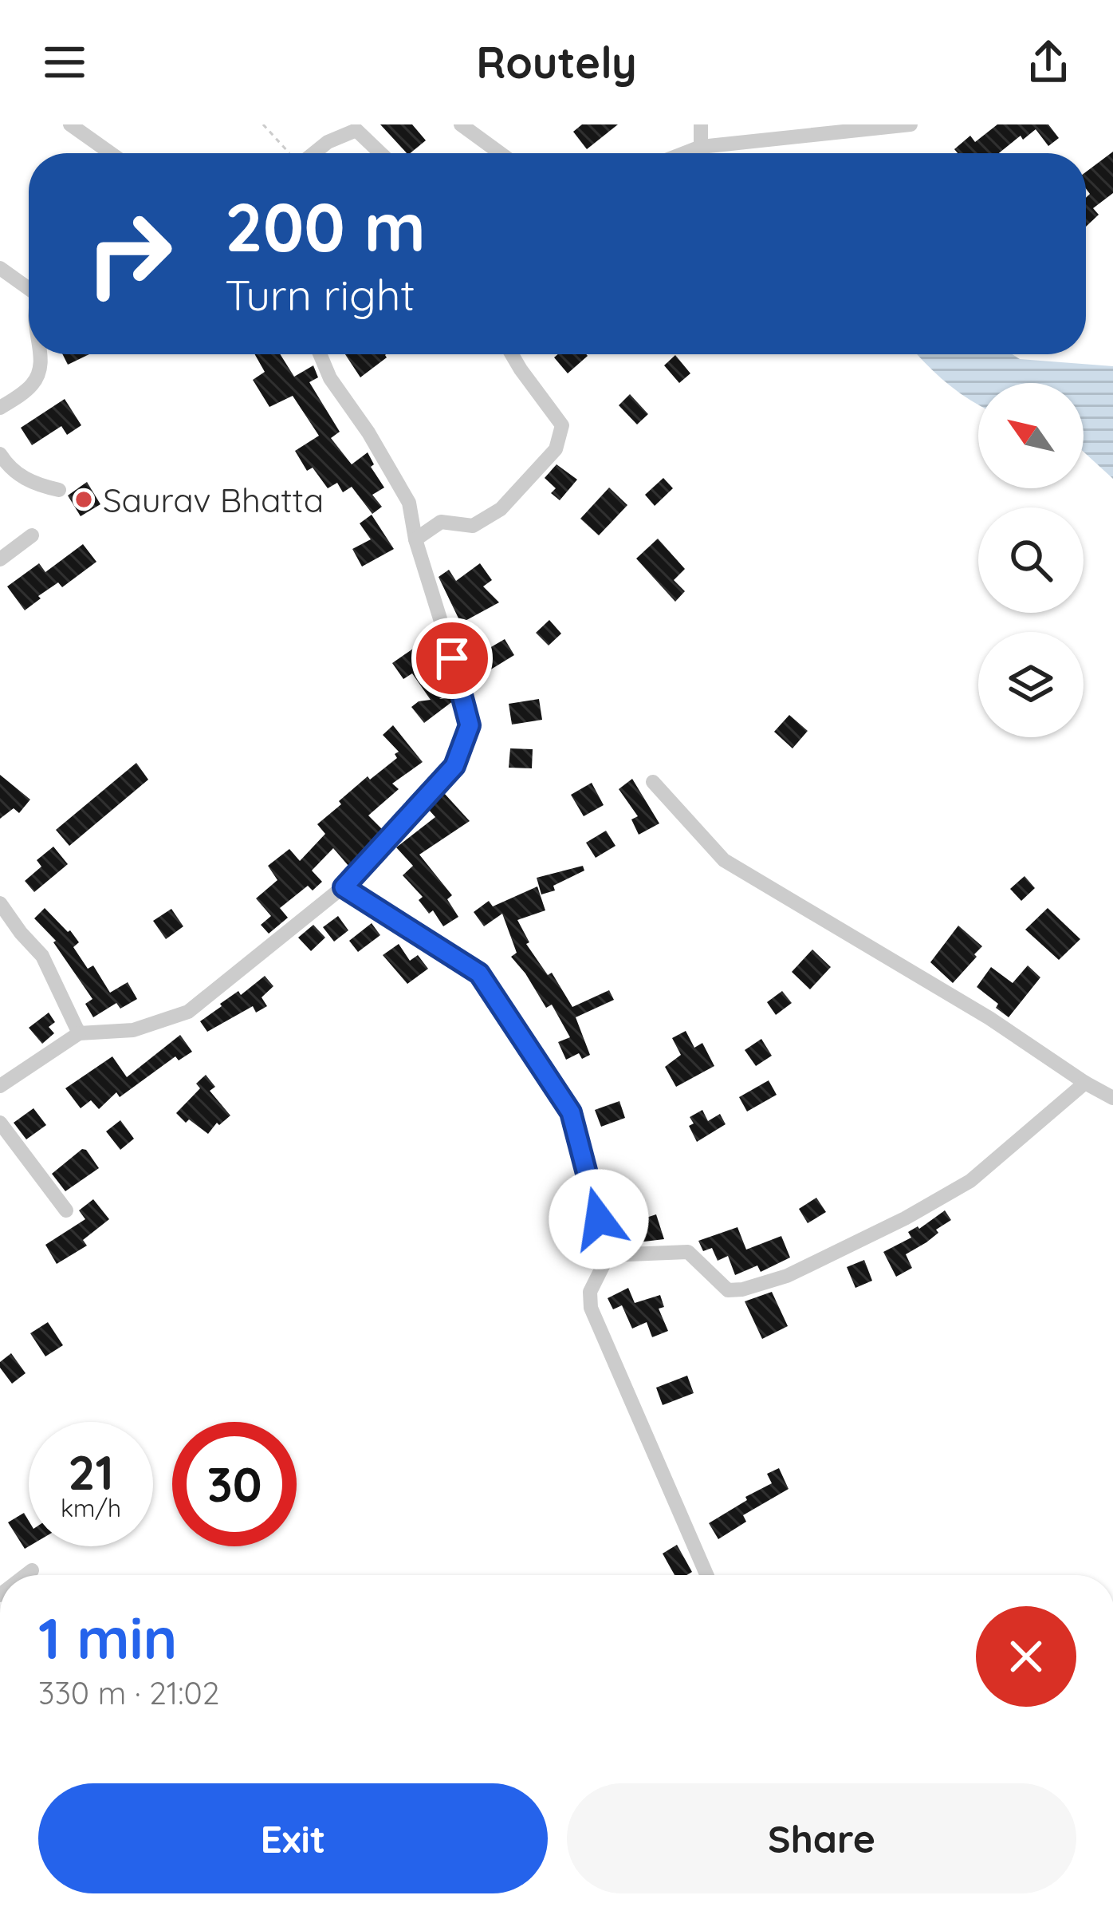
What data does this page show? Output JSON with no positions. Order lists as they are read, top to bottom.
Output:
{
  "places": ["Saurav Bhatta"],
  "north": "top left",
  "page": {
    "header": "Routely",
    "turn": ["200 m", "Turn right"],
    "speed": "21 km/h",
    "limit": "30",
    "heading": ["1 min", "330 m · 21:02"],
    "buttons": ["Exit", "Share"]
  }
}
